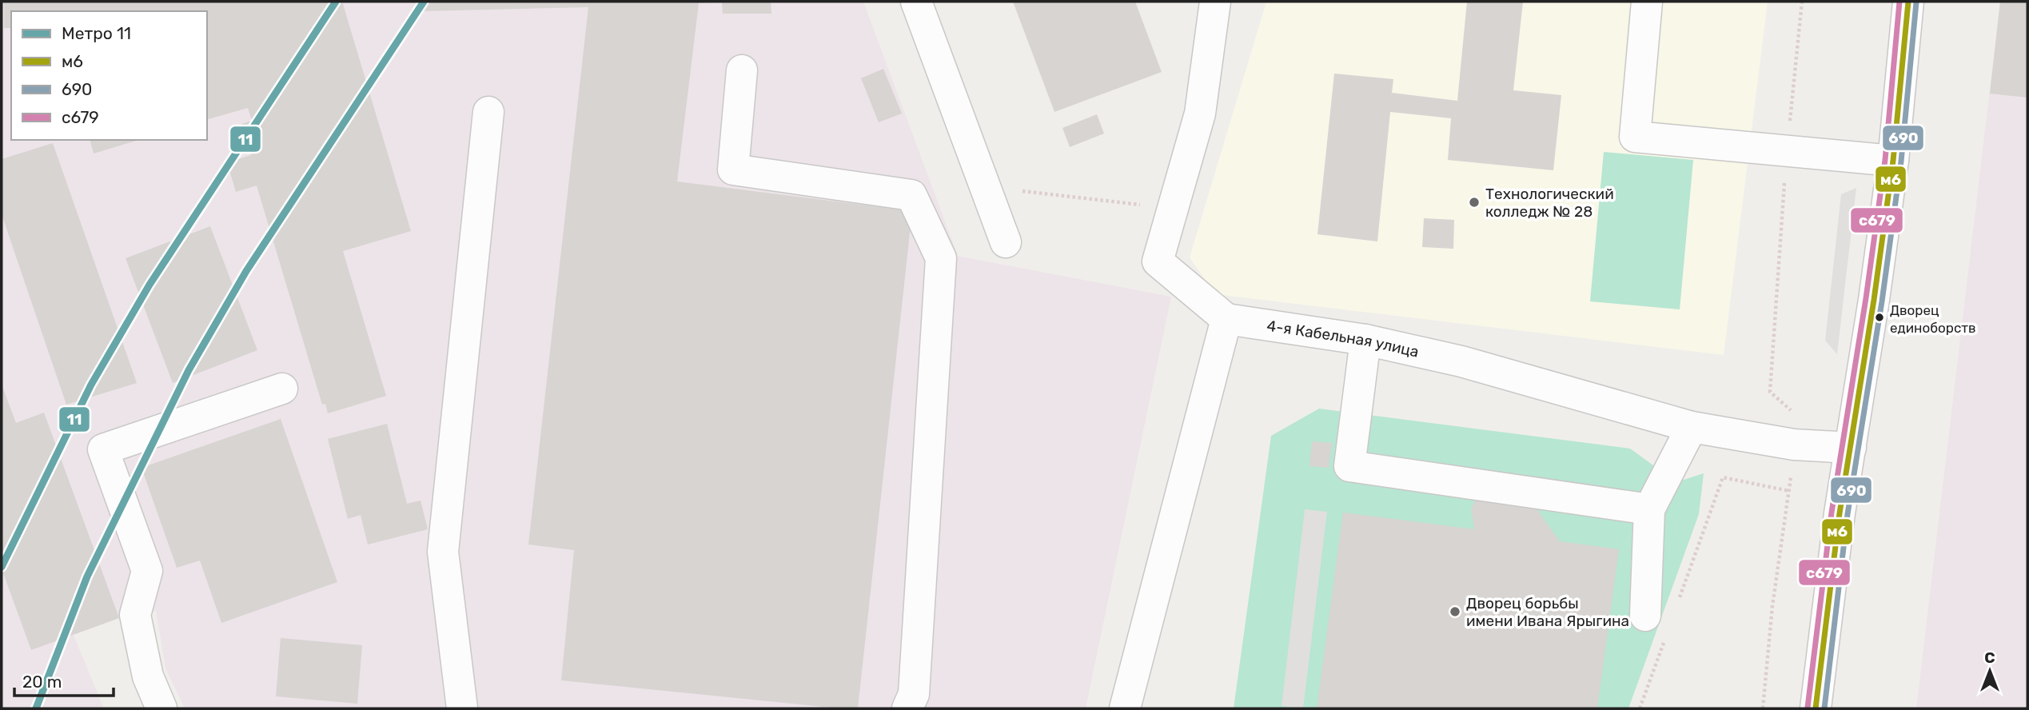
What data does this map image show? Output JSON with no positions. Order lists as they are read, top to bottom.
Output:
{
  "streets": {
    "street": ["4-я Кабельная улица"]
  },
  "places": ["Технологический колледж № 28", "Дворец единоборств", "Дворец борьбы имени Ивана Ярыгина"],
  "lines": [
    "metro line 11",
    "transit line м6",
    "transit line с679",
    "transit line 690"
  ],
  "legend": [
    "Метро 11",
    "м6",
    "690",
    "с679"
  ],
  "scale_bar": "20 m",
  "north": "top"
}
